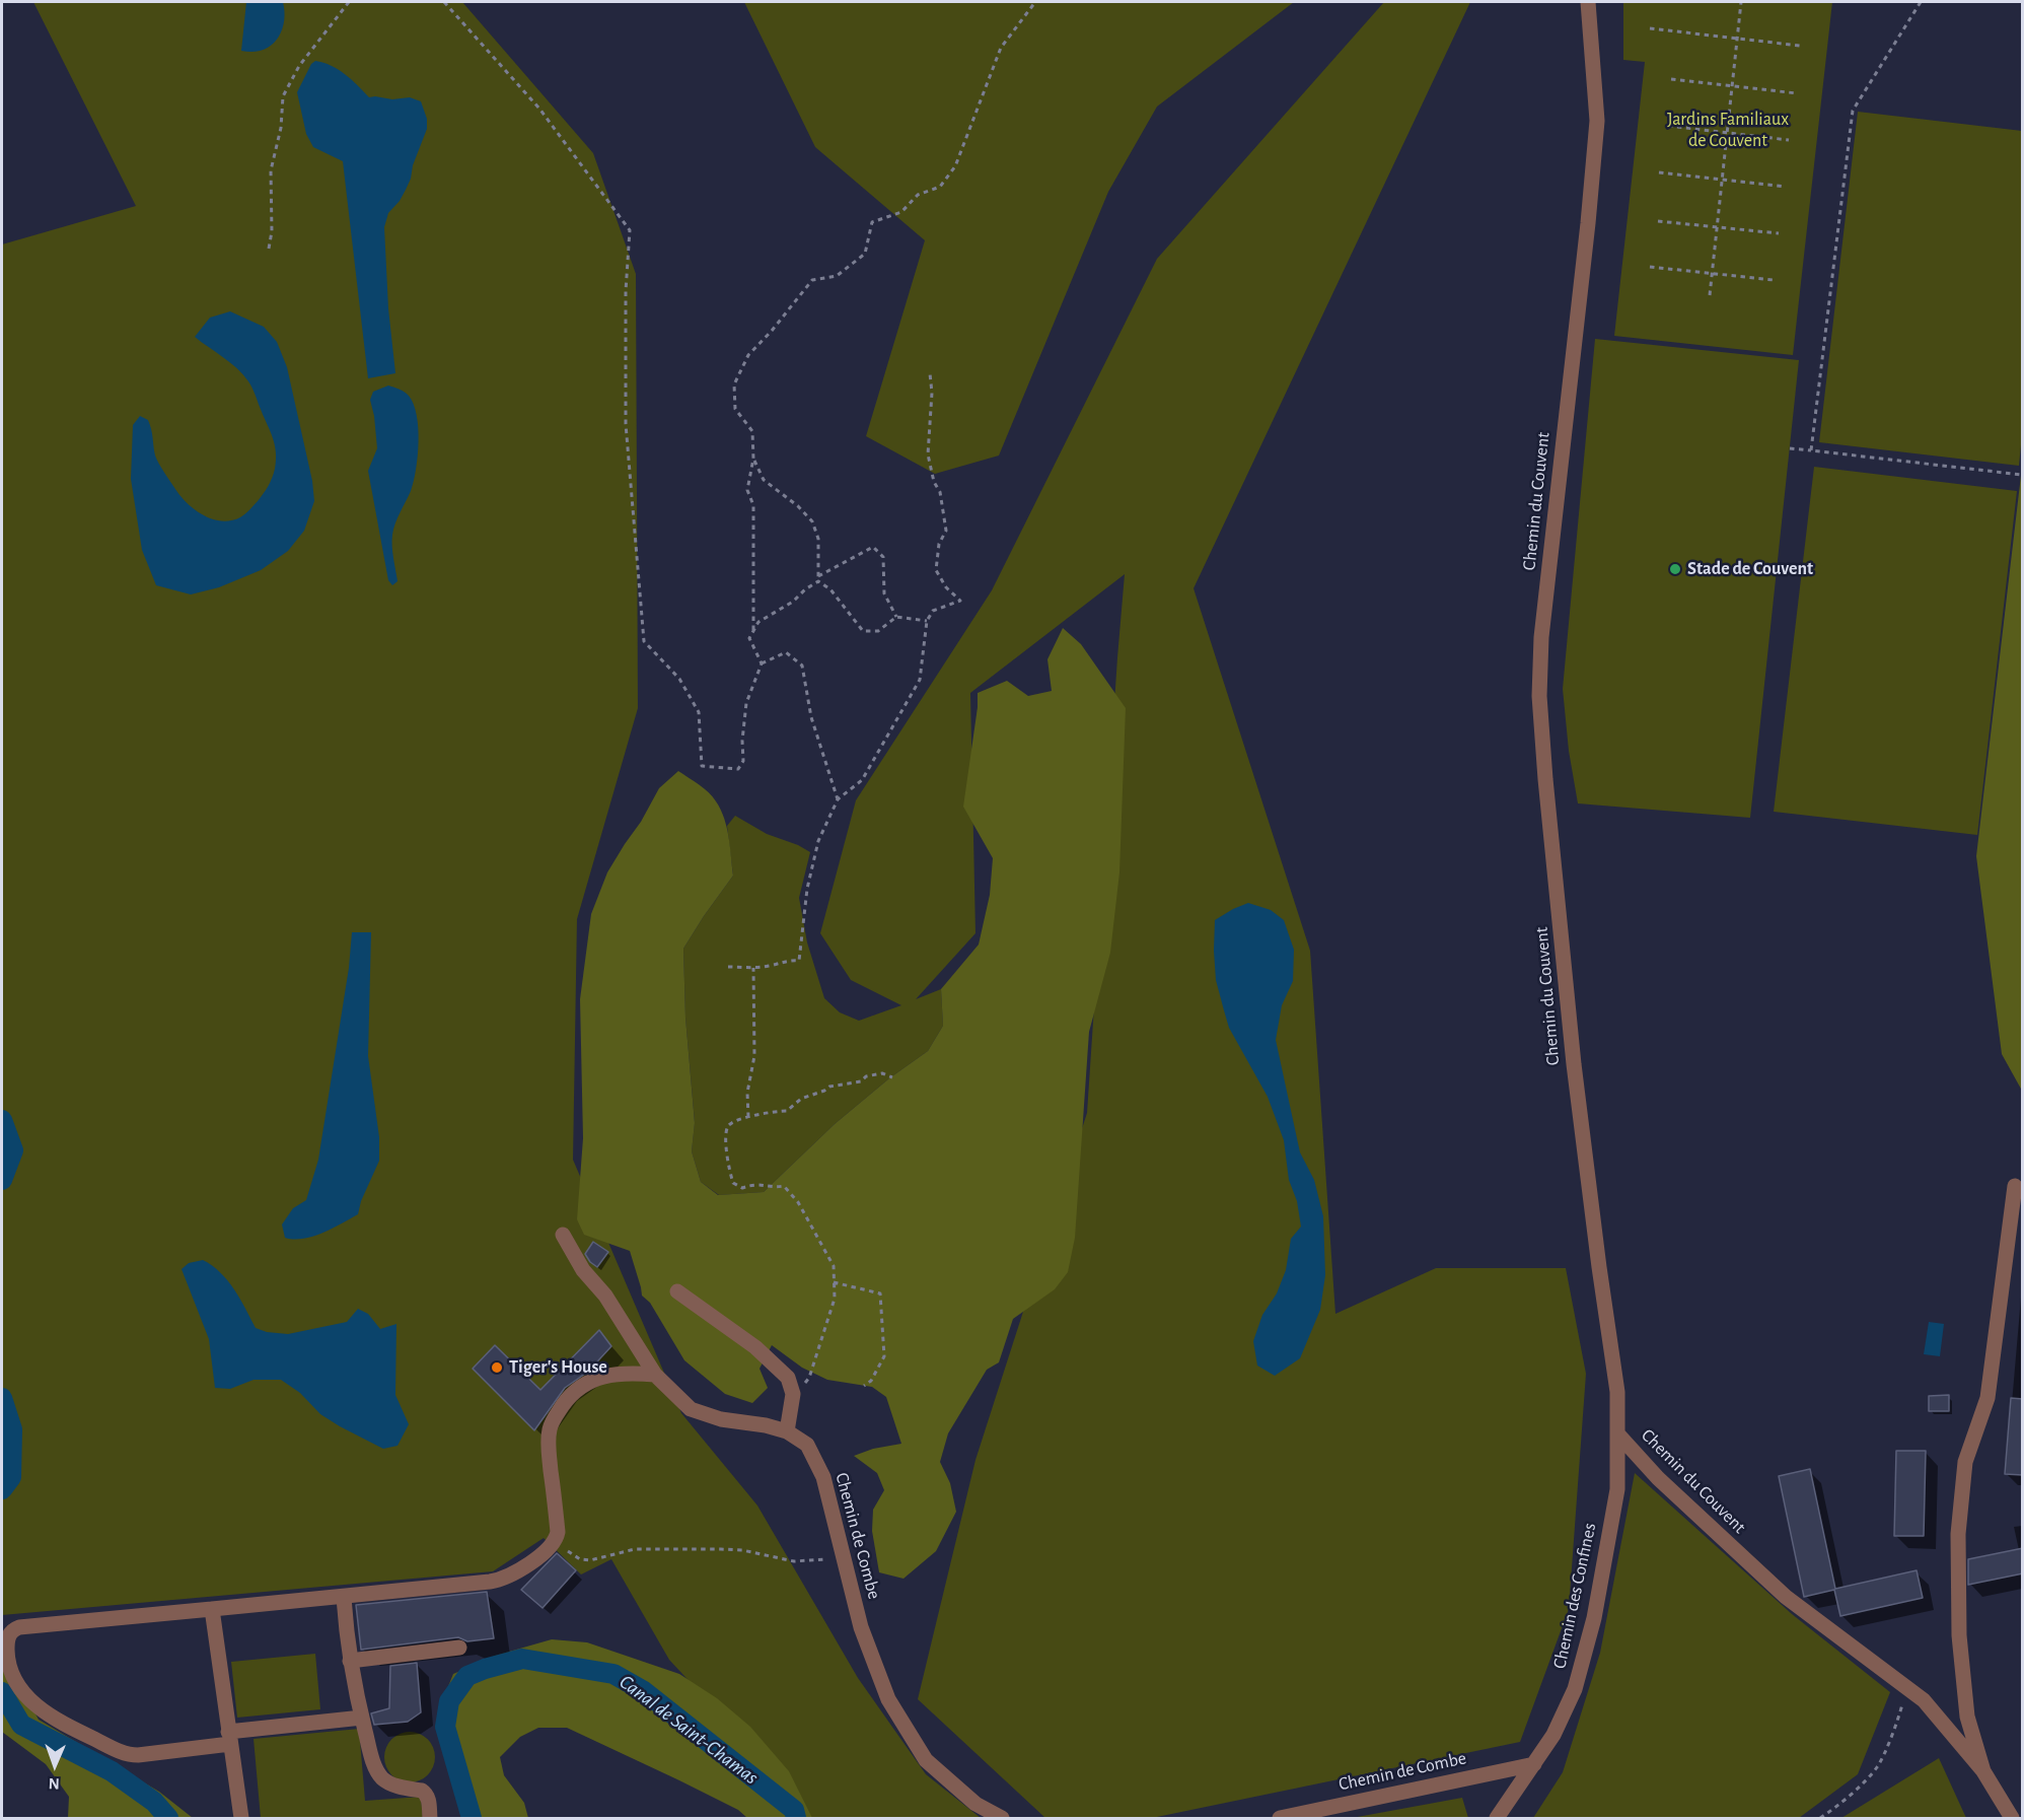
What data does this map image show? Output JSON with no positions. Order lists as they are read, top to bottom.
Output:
{
  "streets": {
    "street": ["Chemin du Couvent", "Chemin de Combe", "Chemin des Confines"]
  },
  "crossings": [
    ["Chemin du Couvent", "Chemin des Confines"],
    ["Chemin de Combe", "Chemin des Confines"]
  ],
  "water": ["Canal de Saint-Chamas"],
  "parks": ["Jardins Familiaux de Couvent"],
  "places": ["Stade de Couvent", "Tiger's House"],
  "north": "bottom"
}
